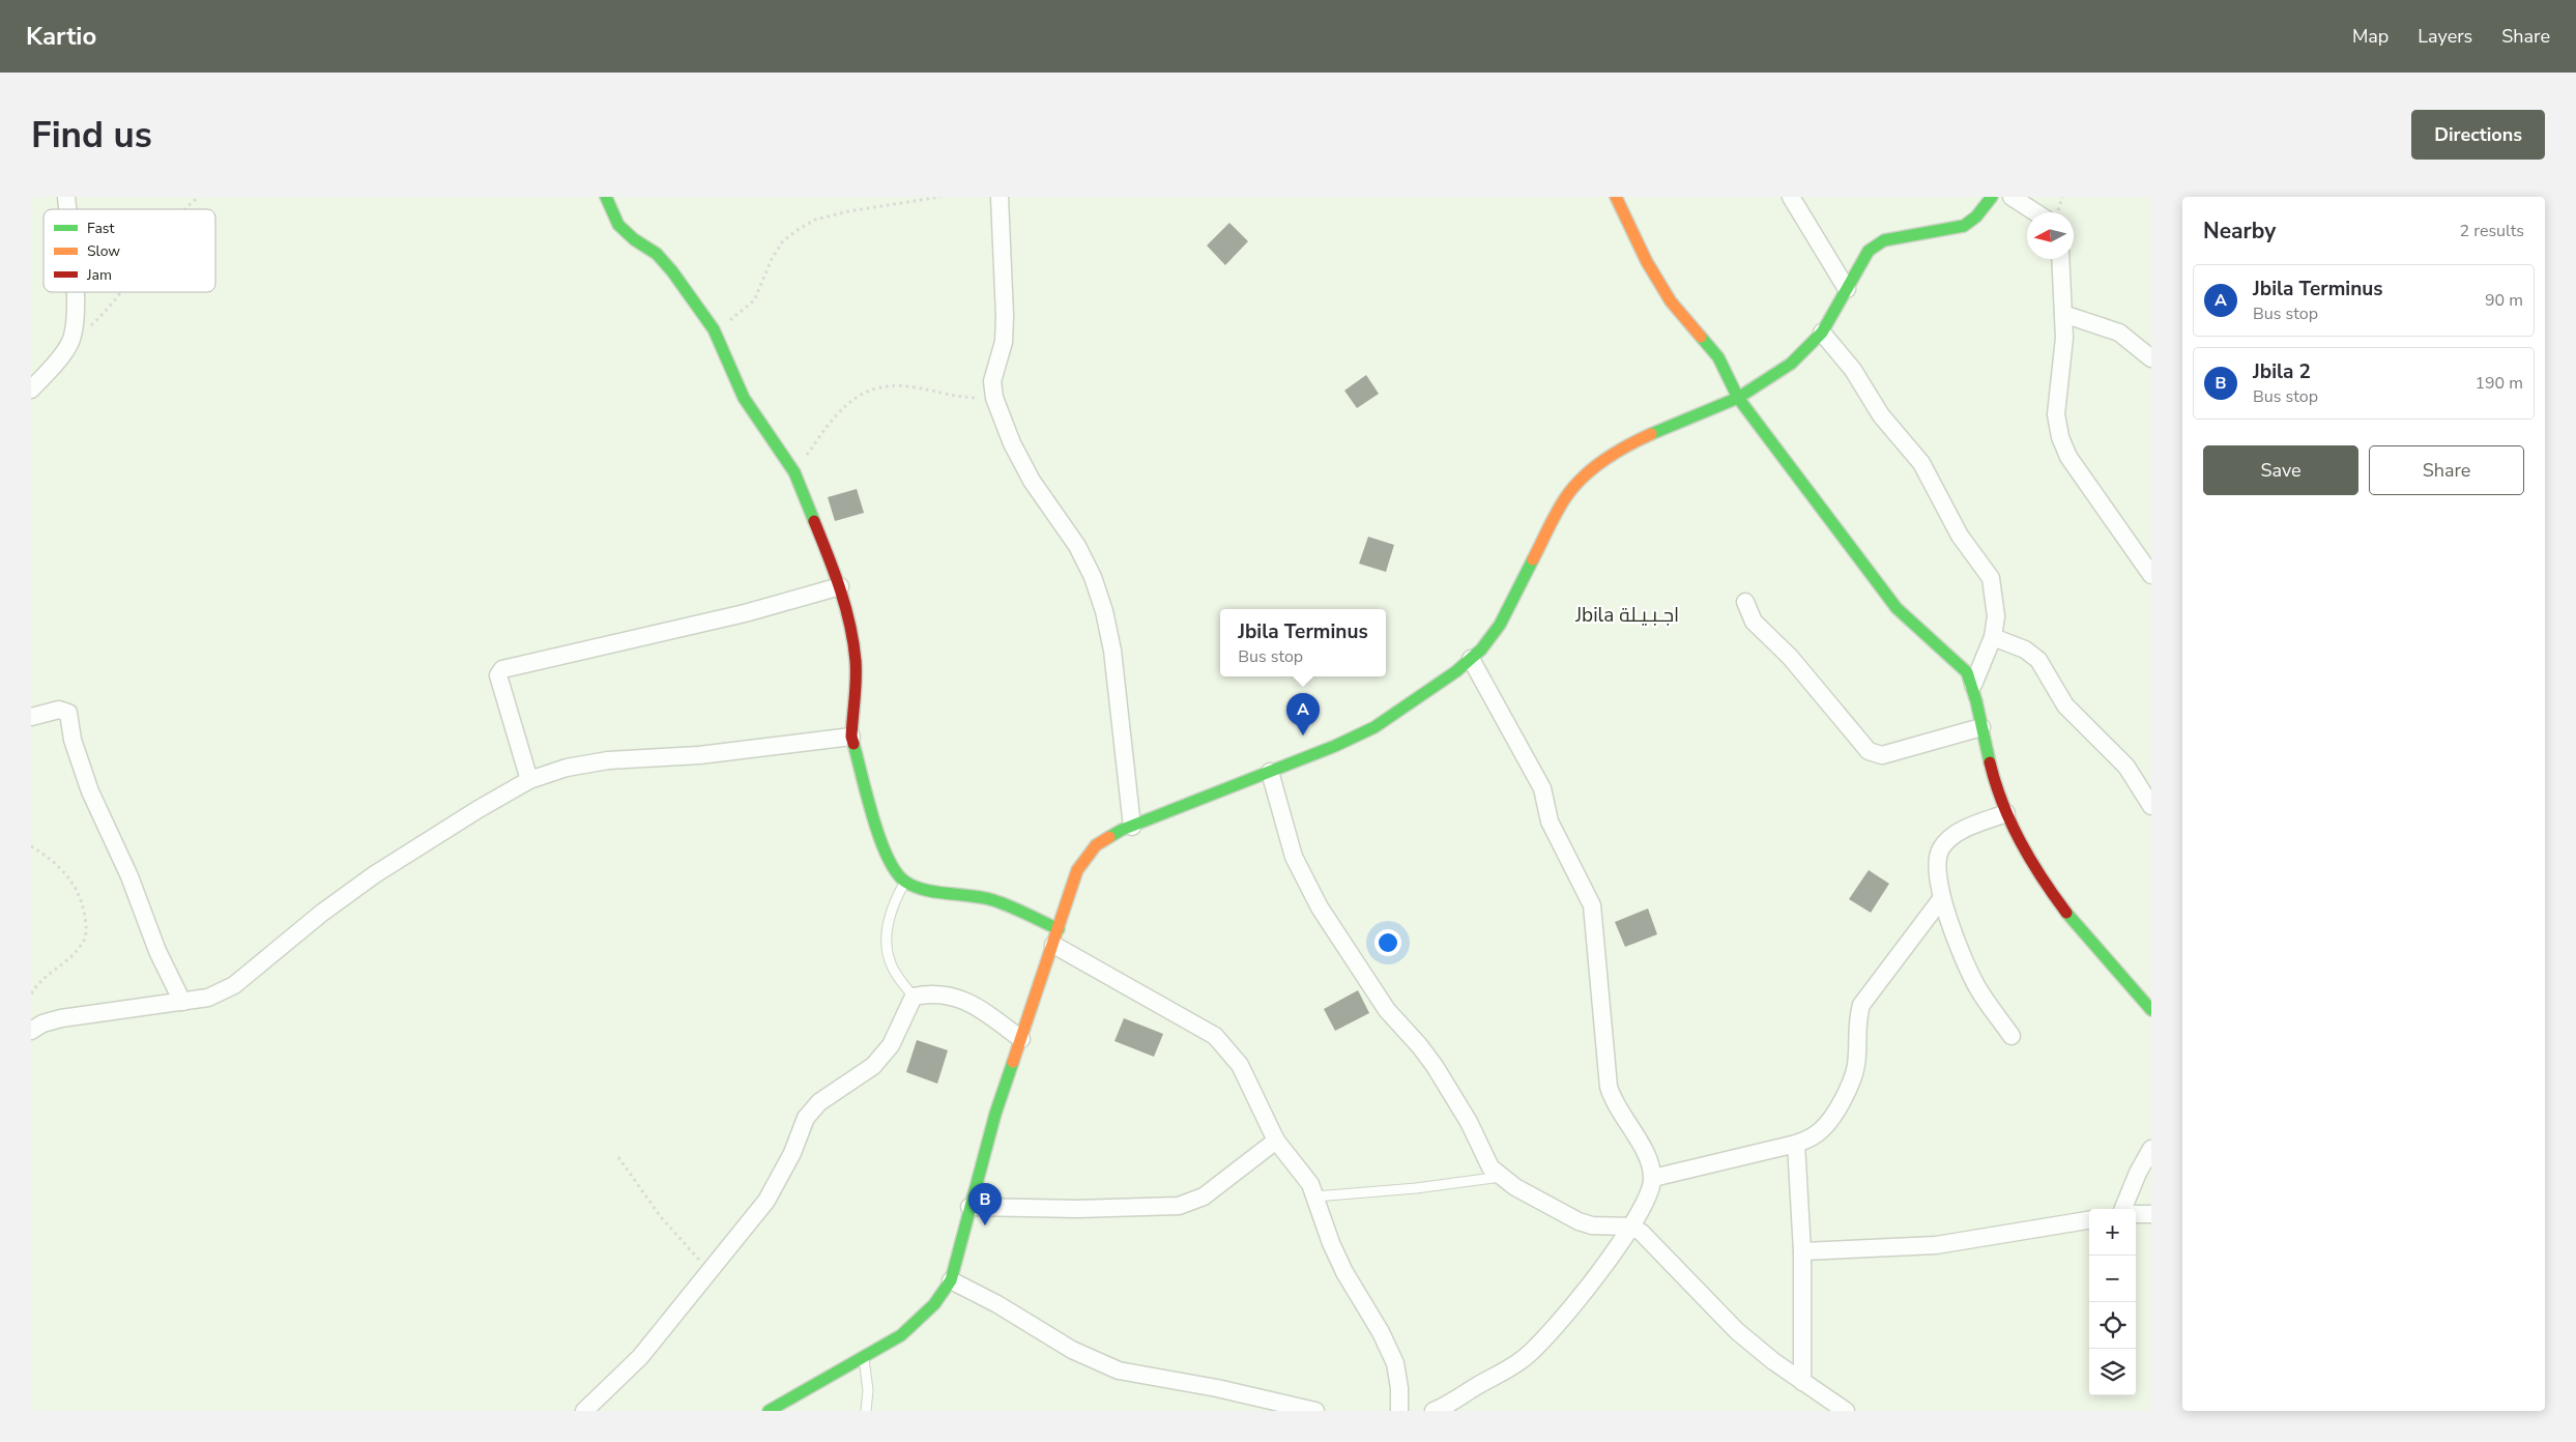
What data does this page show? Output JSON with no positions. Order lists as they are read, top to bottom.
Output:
{
  "districts": ["Jbila اجـبـيـلة"],
  "legend": ["Fast", "Slow", "Jam"],
  "north": "left",
  "page": {
    "header": "Kartio",
    "nav": ["Map", "Layers", "Share"],
    "buttons": [
      "Directions",
      ["Save", "Share"]
    ],
    "title": "Find us",
    "heading": ["Nearby", "2 results"],
    "list": [
      {
        "mark": "A",
        "name": "Jbila Terminus",
        "note": "Bus stop",
        "value": "90 m"
      },
      {
        "mark": "B",
        "name": "Jbila 2",
        "note": "Bus stop",
        "value": "190 m"
      }
    ],
    "popup": ["Jbila Terminus", "Bus stop"],
    "pins": ["A", "B"],
    "map_buttons": ["+", "−"]
  }
}
